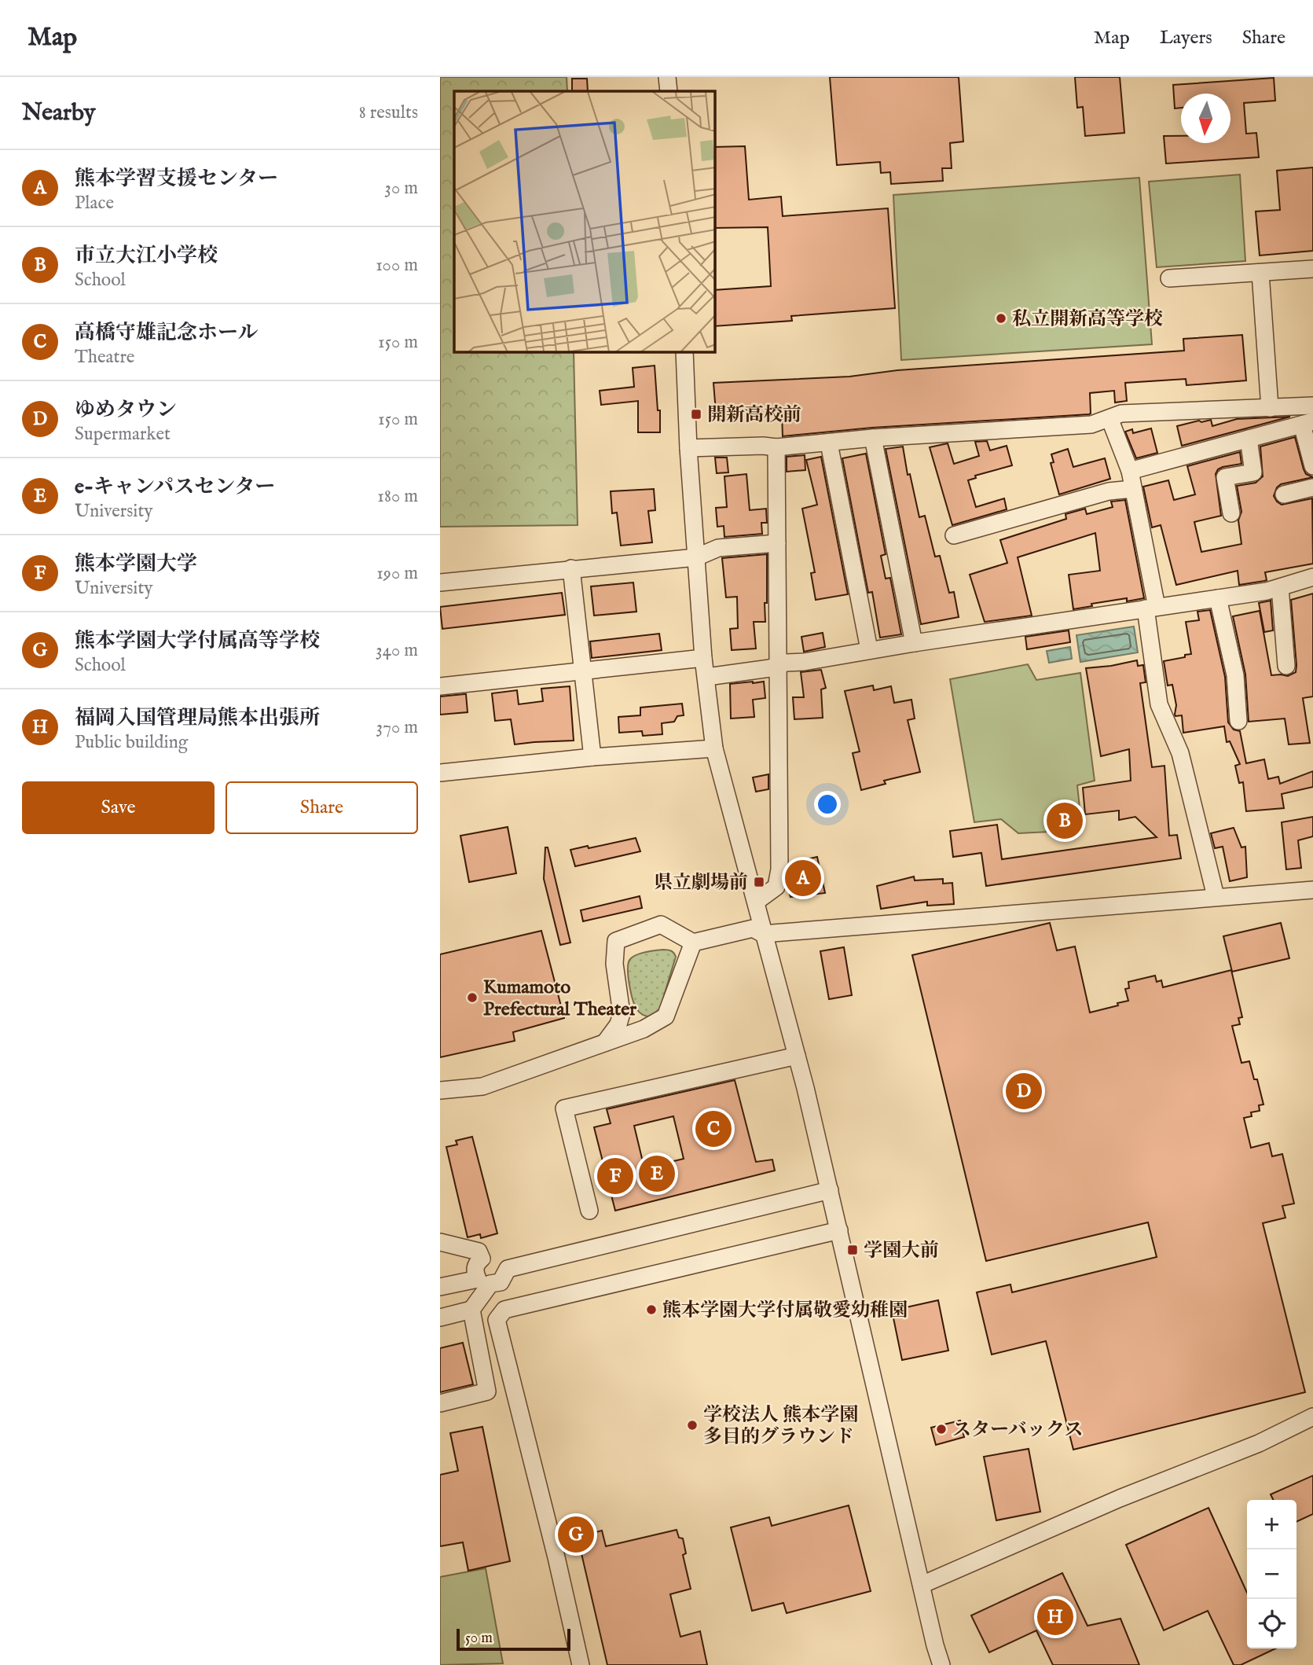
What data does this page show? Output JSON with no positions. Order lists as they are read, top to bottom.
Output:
{
  "places": {
    "other": [
      "私立開新高等学校",
      "Kumamoto Prefectural Theater",
      "熊本学園大学付属敬愛幼稚園",
      "学校法人 熊本学園 多目的グラウンド",
      "スターバックス"
    ],
    "transit": ["開新高校前", "県立劇場前", "学園大前"]
  },
  "scale_bar": "50 m",
  "north": "bottom",
  "page": {
    "header": "Map",
    "nav": ["Map", "Layers", "Share"],
    "heading": ["Nearby", "8 results"],
    "list": [
      {
        "mark": "A",
        "name": "熊本学習支援センター",
        "note": "Place",
        "value": "30 m"
      },
      {
        "mark": "B",
        "name": "市立大江小学校",
        "note": "School",
        "value": "100 m"
      },
      {
        "mark": "C",
        "name": "高橋守雄記念ホール",
        "note": "Theatre",
        "value": "150 m"
      },
      {
        "mark": "D",
        "name": "ゆめタウン",
        "note": "Supermarket",
        "value": "150 m"
      },
      {
        "mark": "E",
        "name": "e-キャンパスセンター",
        "note": "University",
        "value": "180 m"
      },
      {
        "mark": "F",
        "name": "熊本学園大学",
        "note": "University",
        "value": "190 m"
      },
      {
        "mark": "G",
        "name": "熊本学園大学付属高等学校",
        "note": "School",
        "value": "340 m"
      },
      {
        "mark": "H",
        "name": "福岡入国管理局熊本出張所",
        "note": "Public building",
        "value": "370 m"
      }
    ],
    "buttons": ["Save", "Share"],
    "pins": [
      "B",
      "A",
      "D",
      "C",
      "E",
      "F",
      "G",
      "H"
    ],
    "map_buttons": ["+", "−"],
    "scale": "50 m"
  }
}
